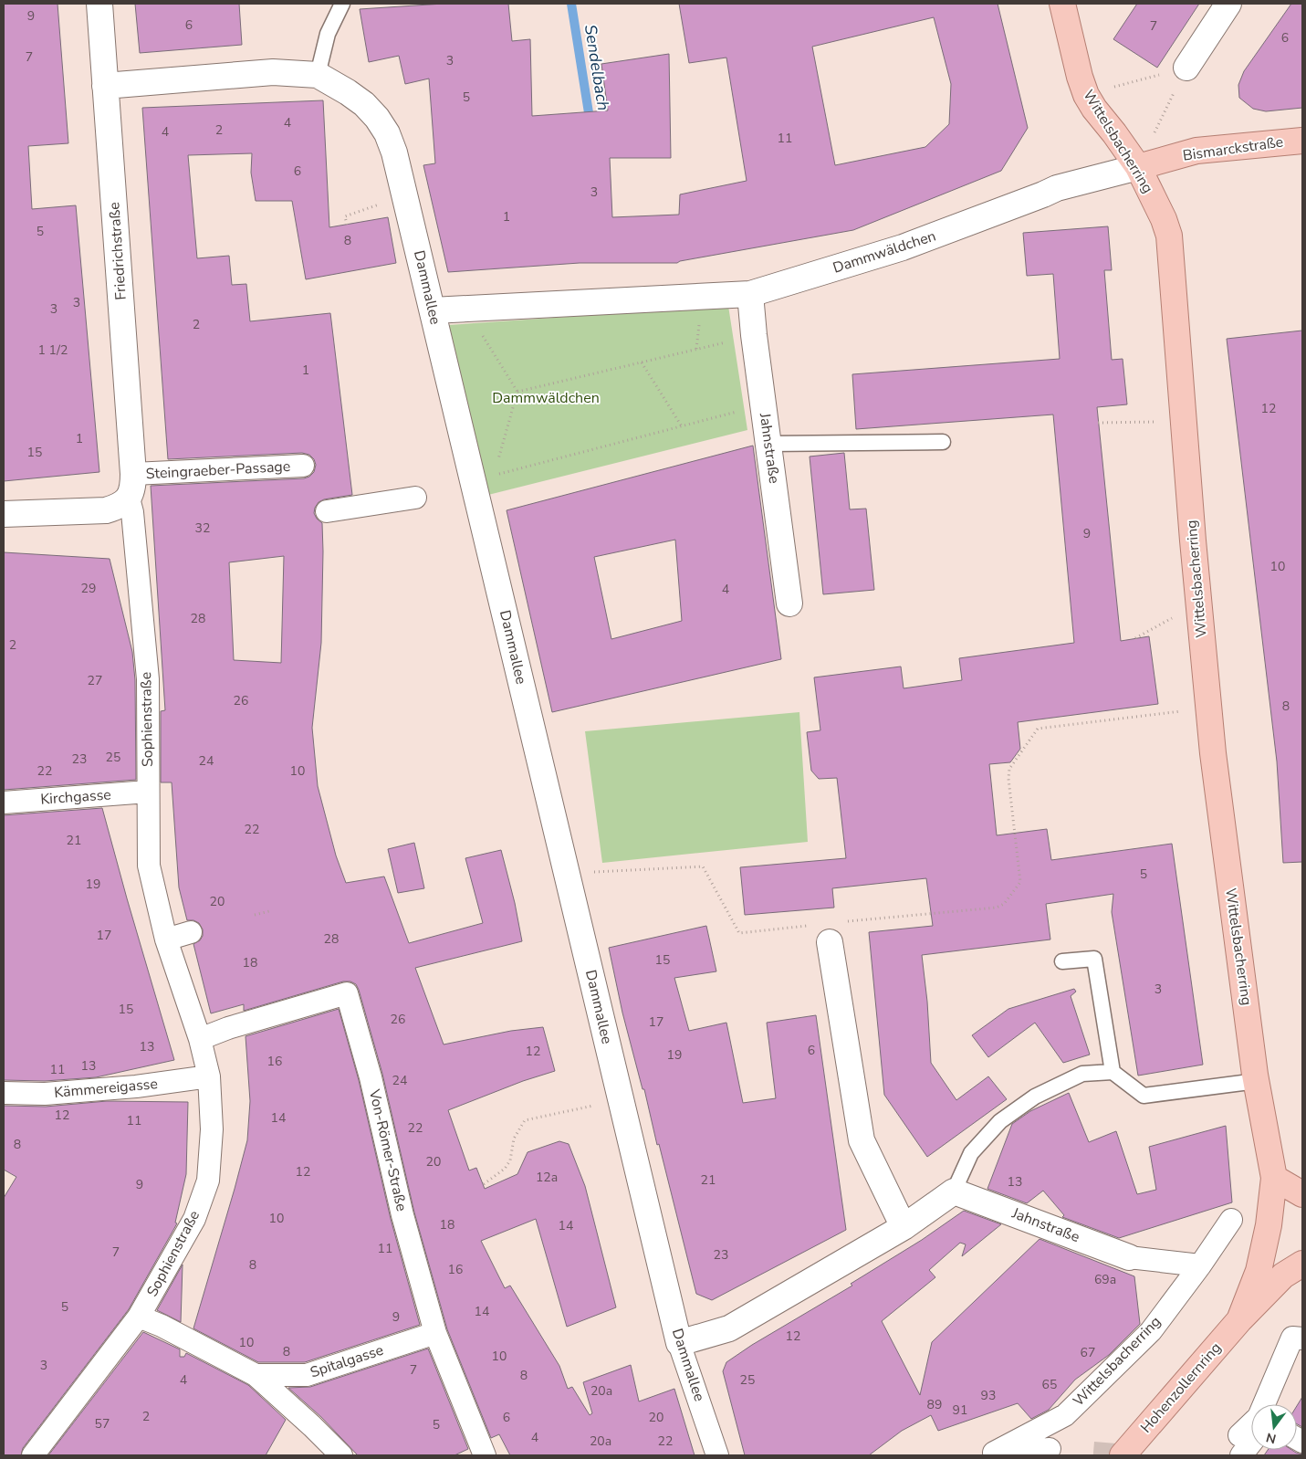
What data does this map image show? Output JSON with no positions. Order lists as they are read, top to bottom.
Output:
{
  "streets": {
    "main road": ["Wittelsbacherring", "Bismarckstraße", "Hohenzollernring"],
    "street": [
      "Friedrichstraße",
      "Dammwäldchen",
      "Dammallee",
      "Jahnstraße",
      "Steingraeber-Passage",
      "Sophienstraße",
      "Kirchgasse",
      "Kämmereigasse",
      "Von-Römer-Straße",
      "Spitalgasse"
    ]
  },
  "crossings": [
    ["Wittelsbacherring", "Bismarckstraße"],
    ["Wittelsbacherring", "Dammwäldchen"],
    ["Wittelsbacherring", "Jahnstraße"],
    ["Wittelsbacherring", "Hohenzollernring"],
    ["Bismarckstraße", "Dammwäldchen"],
    ["Friedrichstraße", "Dammallee"],
    ["Friedrichstraße", "Steingraeber-Passage"],
    ["Friedrichstraße", "Sophienstraße"],
    ["Dammwäldchen", "Dammallee"],
    ["Dammwäldchen", "Jahnstraße"],
    ["Sophienstraße", "Kirchgasse"],
    ["Sophienstraße", "Kämmereigasse"],
    ["Sophienstraße", "Von-Römer-Straße"],
    ["Sophienstraße", "Spitalgasse"],
    ["Von-Römer-Straße", "Spitalgasse"]
  ],
  "water": ["Sendelbach"],
  "parks": ["Dammwäldchen"],
  "house_numbers": [
    "9",
    "6",
    "7",
    "6",
    "7",
    "3",
    "5",
    "4",
    "2",
    "4",
    "11",
    "6",
    "3",
    "1",
    "5",
    "8",
    "3",
    "3",
    "2",
    "1 1/2",
    "1",
    "12",
    "1",
    "15",
    "32",
    "9",
    "10",
    "29",
    "4",
    "28",
    "2",
    "27",
    "26",
    "8",
    "25",
    "23",
    "24",
    "22",
    "10",
    "22",
    "21",
    "5",
    "19",
    "20",
    "17",
    "28",
    "15",
    "18",
    "3",
    "15",
    "26",
    "17",
    "13",
    "6",
    "12",
    "19",
    "16",
    "13",
    "11",
    "24",
    "12",
    "14",
    "11",
    "22",
    "8",
    "20",
    "12",
    "12a",
    "21",
    "13",
    "9",
    "10",
    "18",
    "14",
    "11",
    "7",
    "23",
    "8",
    "16",
    "69a",
    "5",
    "14",
    "9",
    "12",
    "10",
    "8",
    "67",
    "10",
    "3",
    "7",
    "8",
    "4",
    "25",
    "65",
    "20a",
    "93",
    "89",
    "91",
    "2",
    "6",
    "20",
    "57",
    "5",
    "4",
    "20a",
    "22"
  ],
  "north": "bottom"
}
